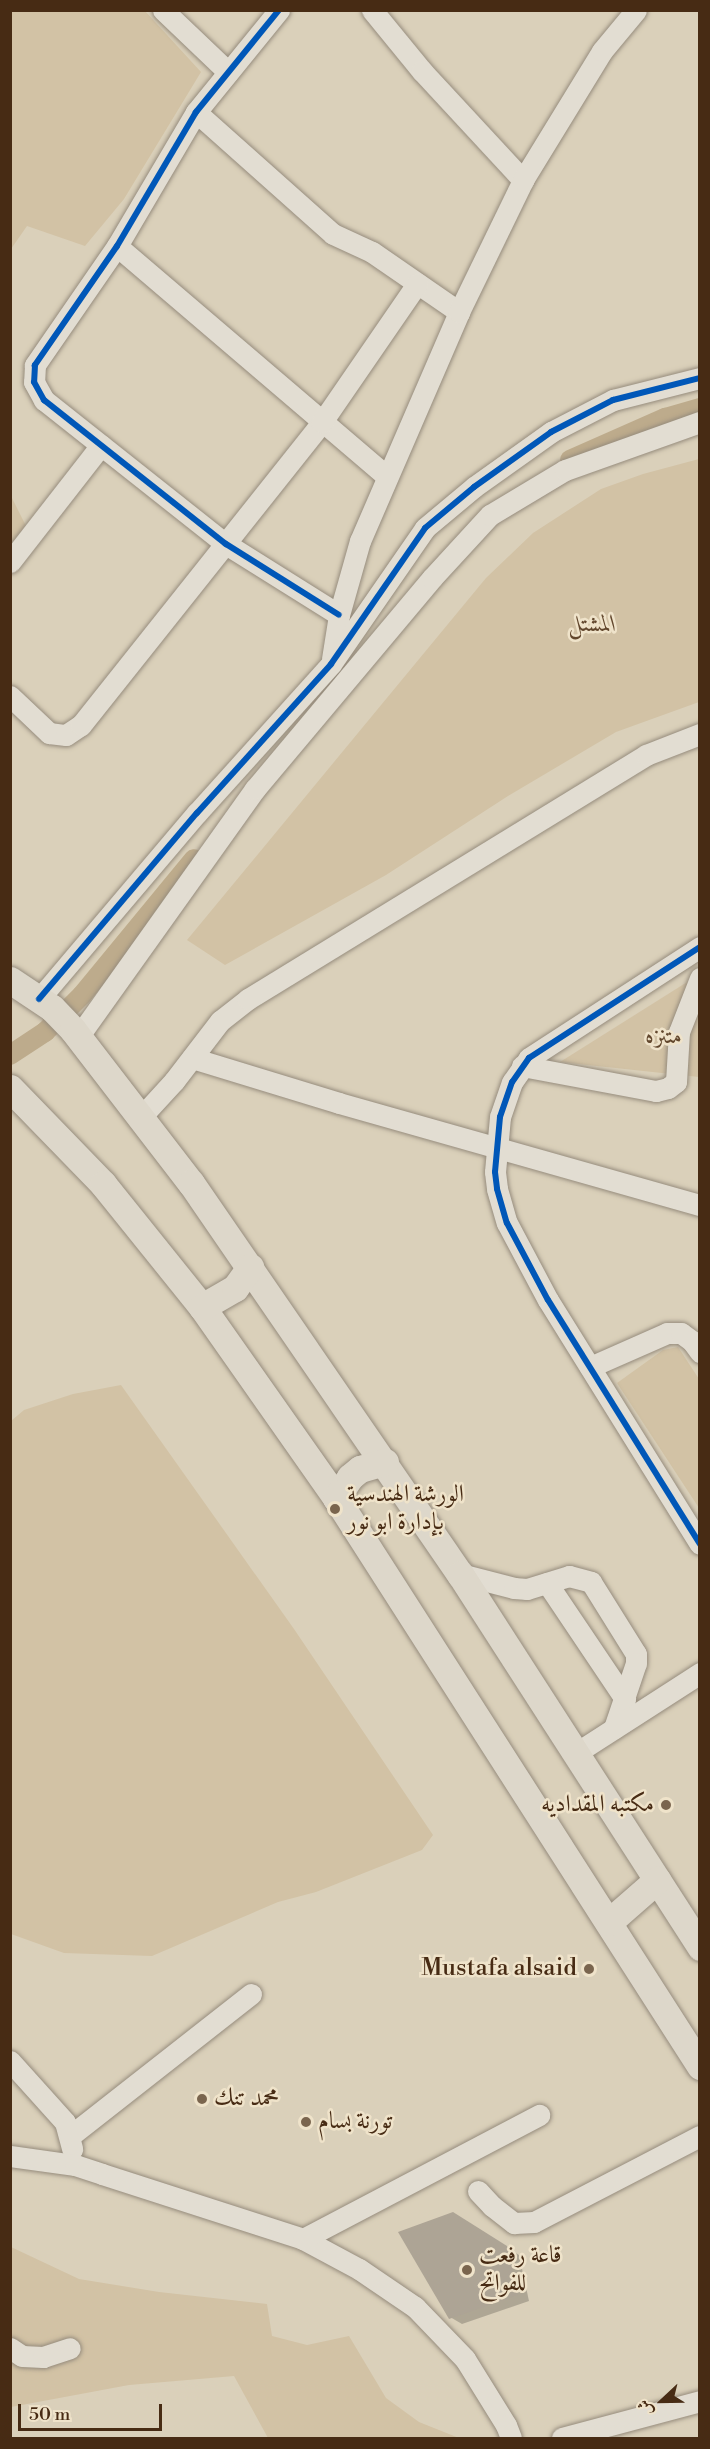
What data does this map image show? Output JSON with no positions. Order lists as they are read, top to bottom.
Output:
{
  "parks": ["المشتل", "متنزه"],
  "places": [
    "الورشة الهندسية بإدارة ابو نور",
    "مكتبه المقداديه",
    "Mustafa alsaid",
    "محمد تنك",
    "تورنة بسام",
    "قاعة رفعت للفواتح"
  ],
  "scale_bar": "50 m",
  "north": "left"
}
